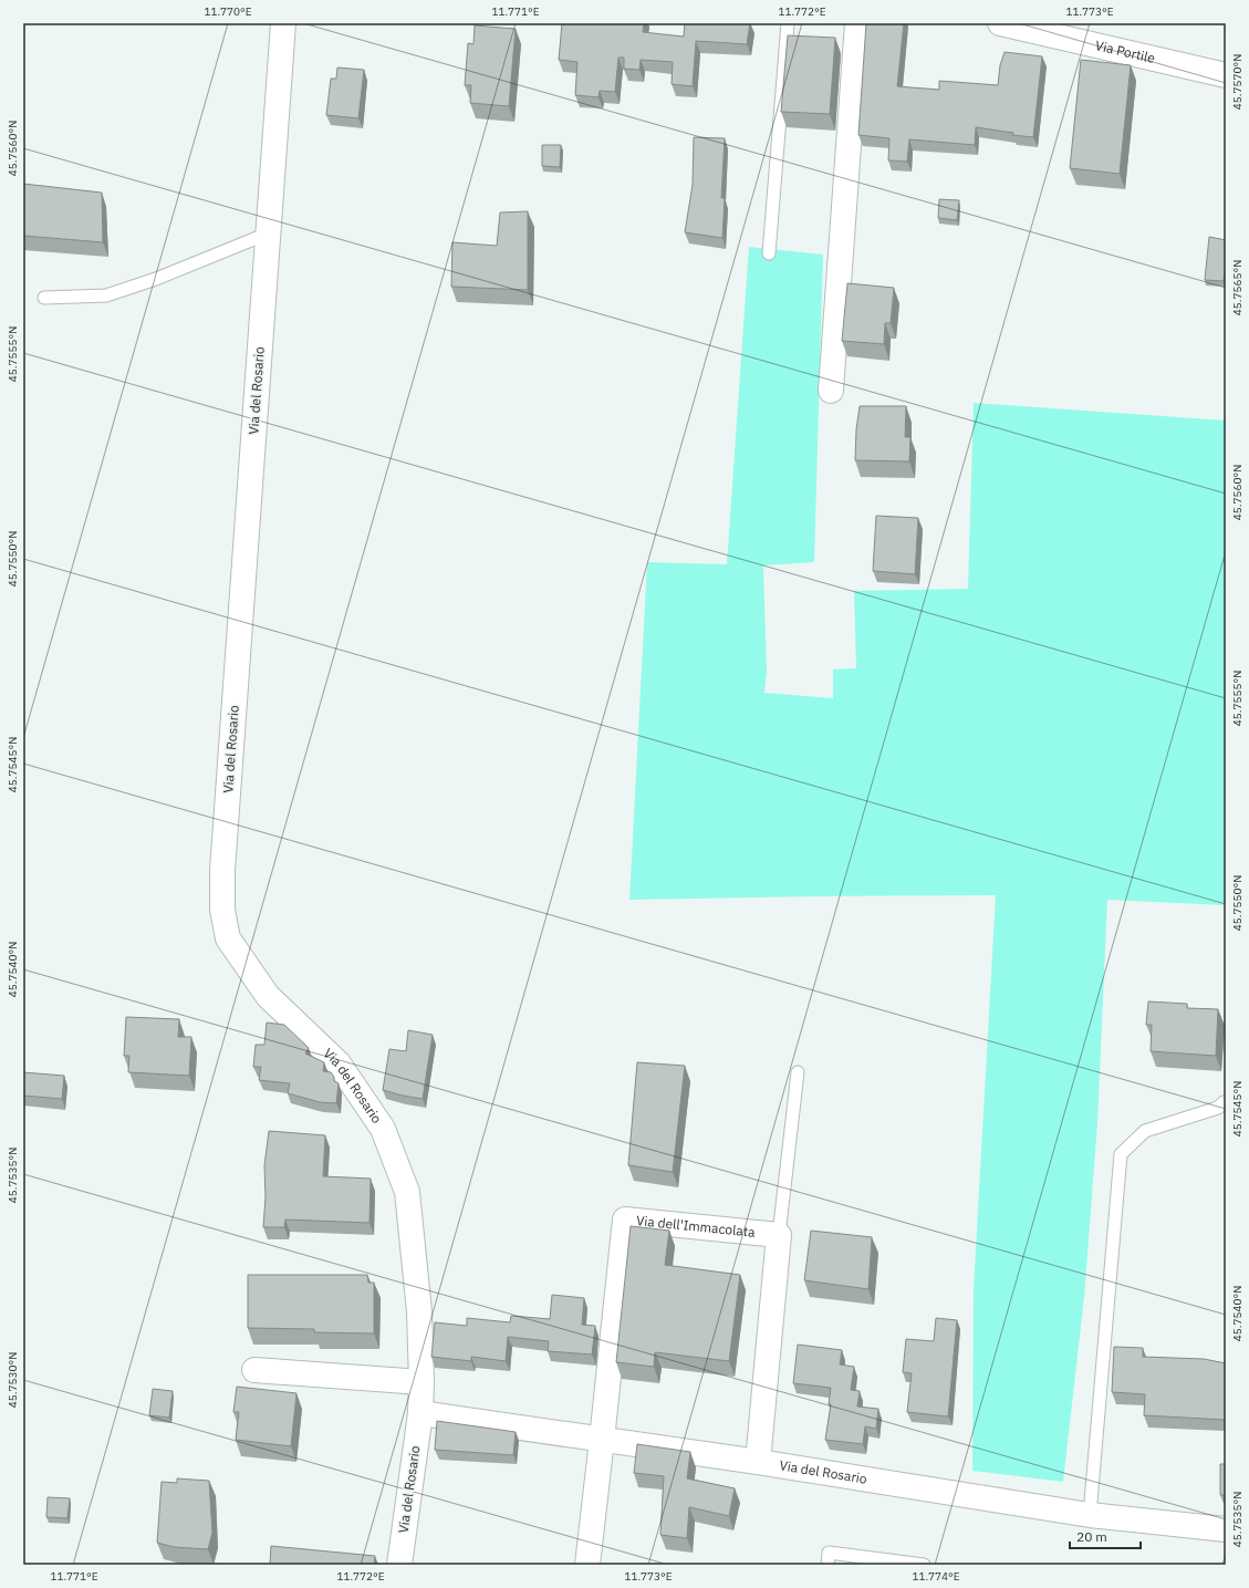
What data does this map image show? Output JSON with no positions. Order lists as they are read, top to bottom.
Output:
{
  "streets": {
    "street": ["Via Portile", "Via del Rosario", "Via dell'Immacolata"]
  },
  "crossings": [
    ["Via del Rosario", "Via dell'Immacolata"]
  ],
  "scale_bar": "20 m",
  "coordinates": [
    "11.770°E",
    "11.771°E",
    "11.772°E",
    "11.773°E",
    "45.7570°N",
    "45.7560°N",
    "45.7565°N",
    "45.7555°N",
    "45.7550°N",
    "45.7545°N",
    "45.7540°N",
    "45.7535°N",
    "45.7530°N",
    "11.774°E"
  ]
}
